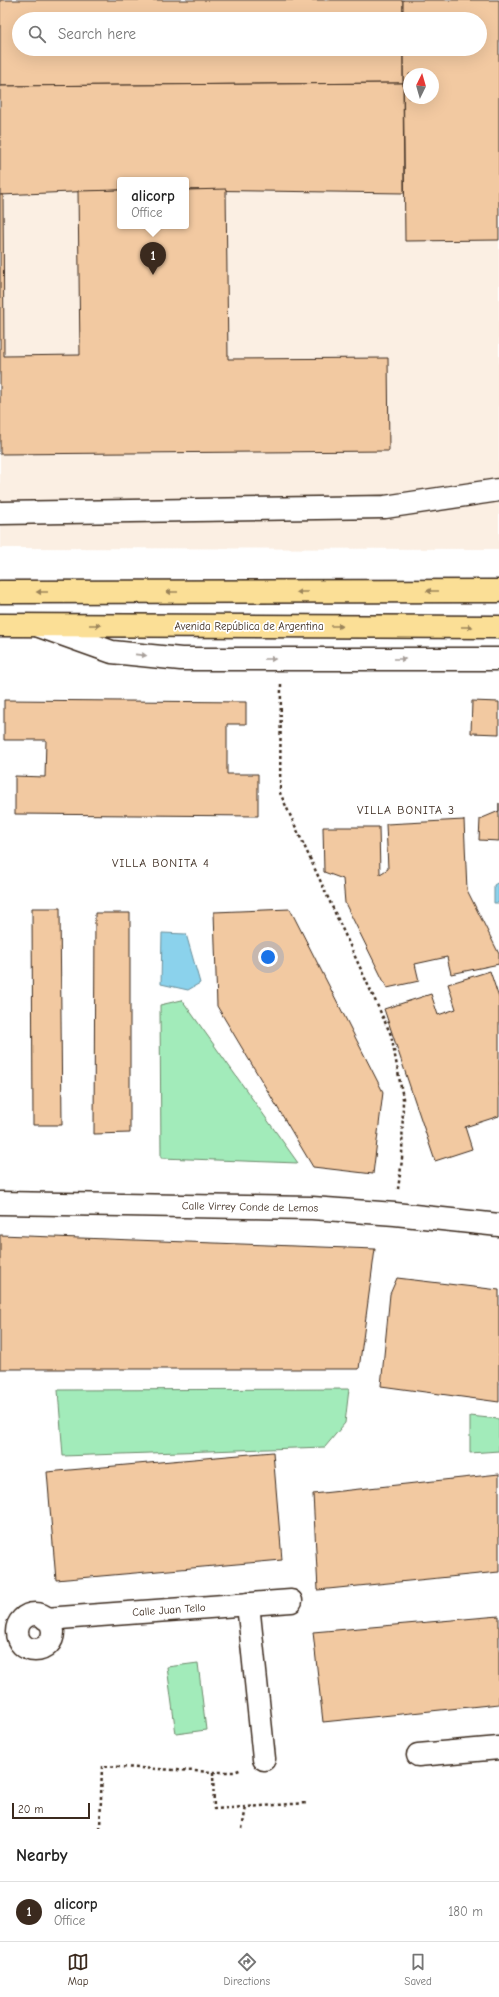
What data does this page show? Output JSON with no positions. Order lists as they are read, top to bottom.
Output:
{
  "streets": {
    "main road": ["Avenida República de Argentina"],
    "street": ["Calle Virrey Conde de Lemos", "Calle Juan Tello"]
  },
  "districts": ["VILLA BONITA 3", "VILLA BONITA 4"],
  "scale_bar": "20 m",
  "north": "top",
  "page": {
    "search": "Search here",
    "popup": ["alicorp", "Office"],
    "pins": "1",
    "scale": "20 m",
    "heading": "Nearby",
    "list": [
      {
        "mark": "1",
        "name": "alicorp",
        "note": "Office",
        "value": "180 m"
      }
    ],
    "nav": ["Map", "Directions", "Saved"]
  }
}
